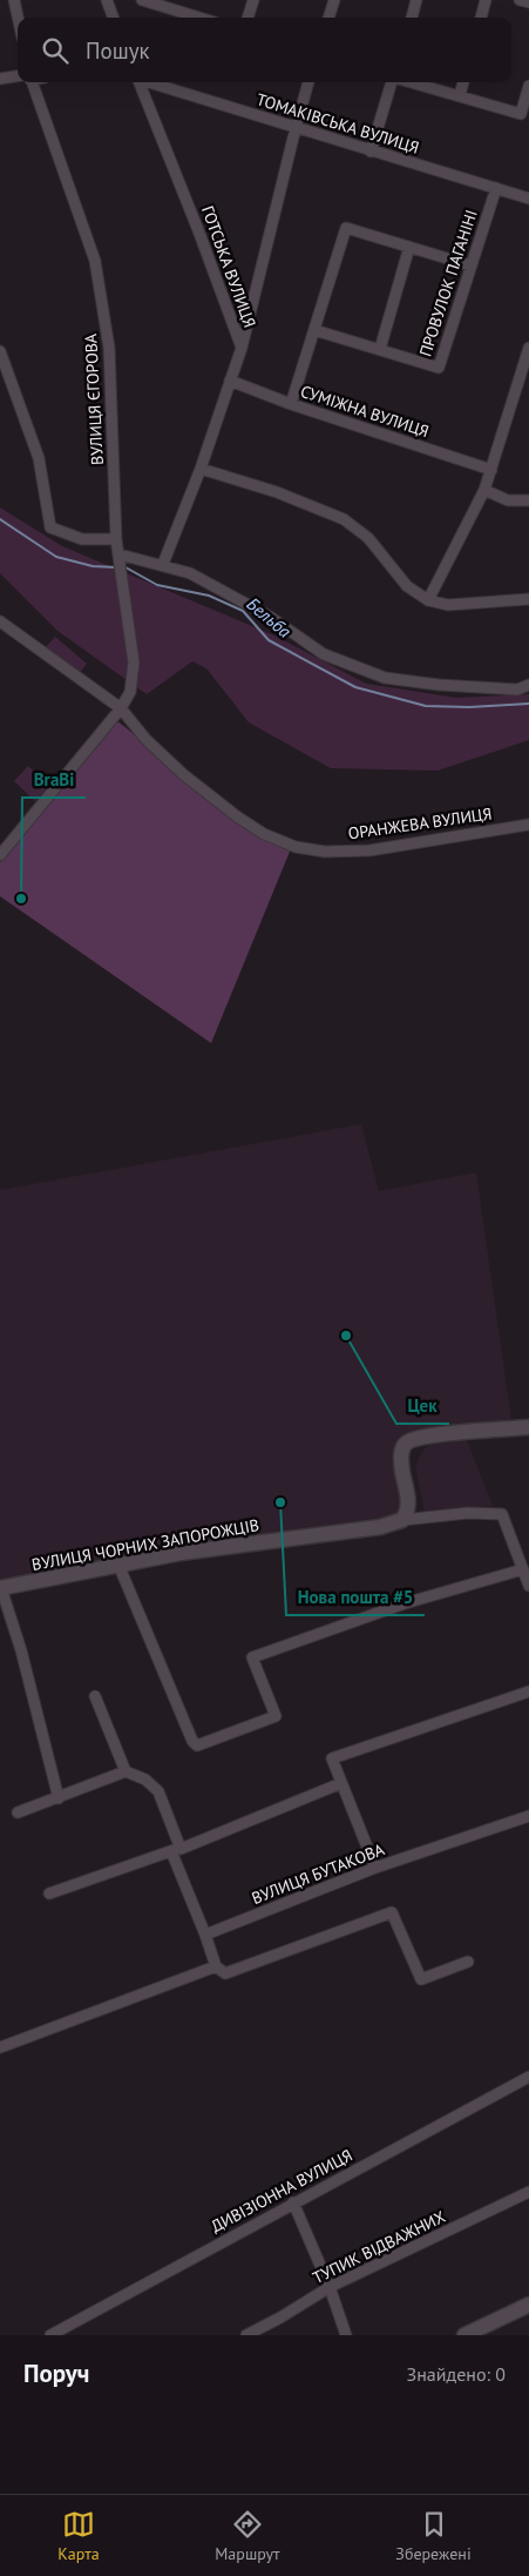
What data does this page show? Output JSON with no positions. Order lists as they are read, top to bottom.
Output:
{
  "streets": {
    "street": [
      "ТОМАКІВСЬКА ВУЛИЦЯ",
      "ГОТСЬКА ВУЛИЦЯ",
      "ПРОВУЛОК ПАГАНІНІ",
      "ВУЛИЦЯ ЄГОРОВА",
      "СУМІЖНА ВУЛИЦЯ",
      "ОРАНЖЕВА ВУЛИЦЯ",
      "ВУЛИЦЯ ЧОРНИХ ЗАПОРОЖЦІВ",
      "ВУЛИЦЯ БУТАКОВА",
      "ДИВІЗІОННА ВУЛИЦЯ",
      "ТУПИК ВІДВАЖНИХ"
    ]
  },
  "crossings": [
    ["ТОМАКІВСЬКА ВУЛИЦЯ", "ПРОВУЛОК ПАГАНІНІ"],
    ["ГОТСЬКА ВУЛИЦЯ", "СУМІЖНА ВУЛИЦЯ"],
    ["ВУЛИЦЯ ЄГОРОВА", "ОРАНЖЕВА ВУЛИЦЯ"]
  ],
  "water": ["Бельба"],
  "places": ["BraBi", "Цек", "Нова пошта #5"],
  "page": {
    "search": "Пошук",
    "heading": ["Поруч", "Знайдено: 0"],
    "nav": ["Карта", "Маршрут", "Збережені"]
  }
}
